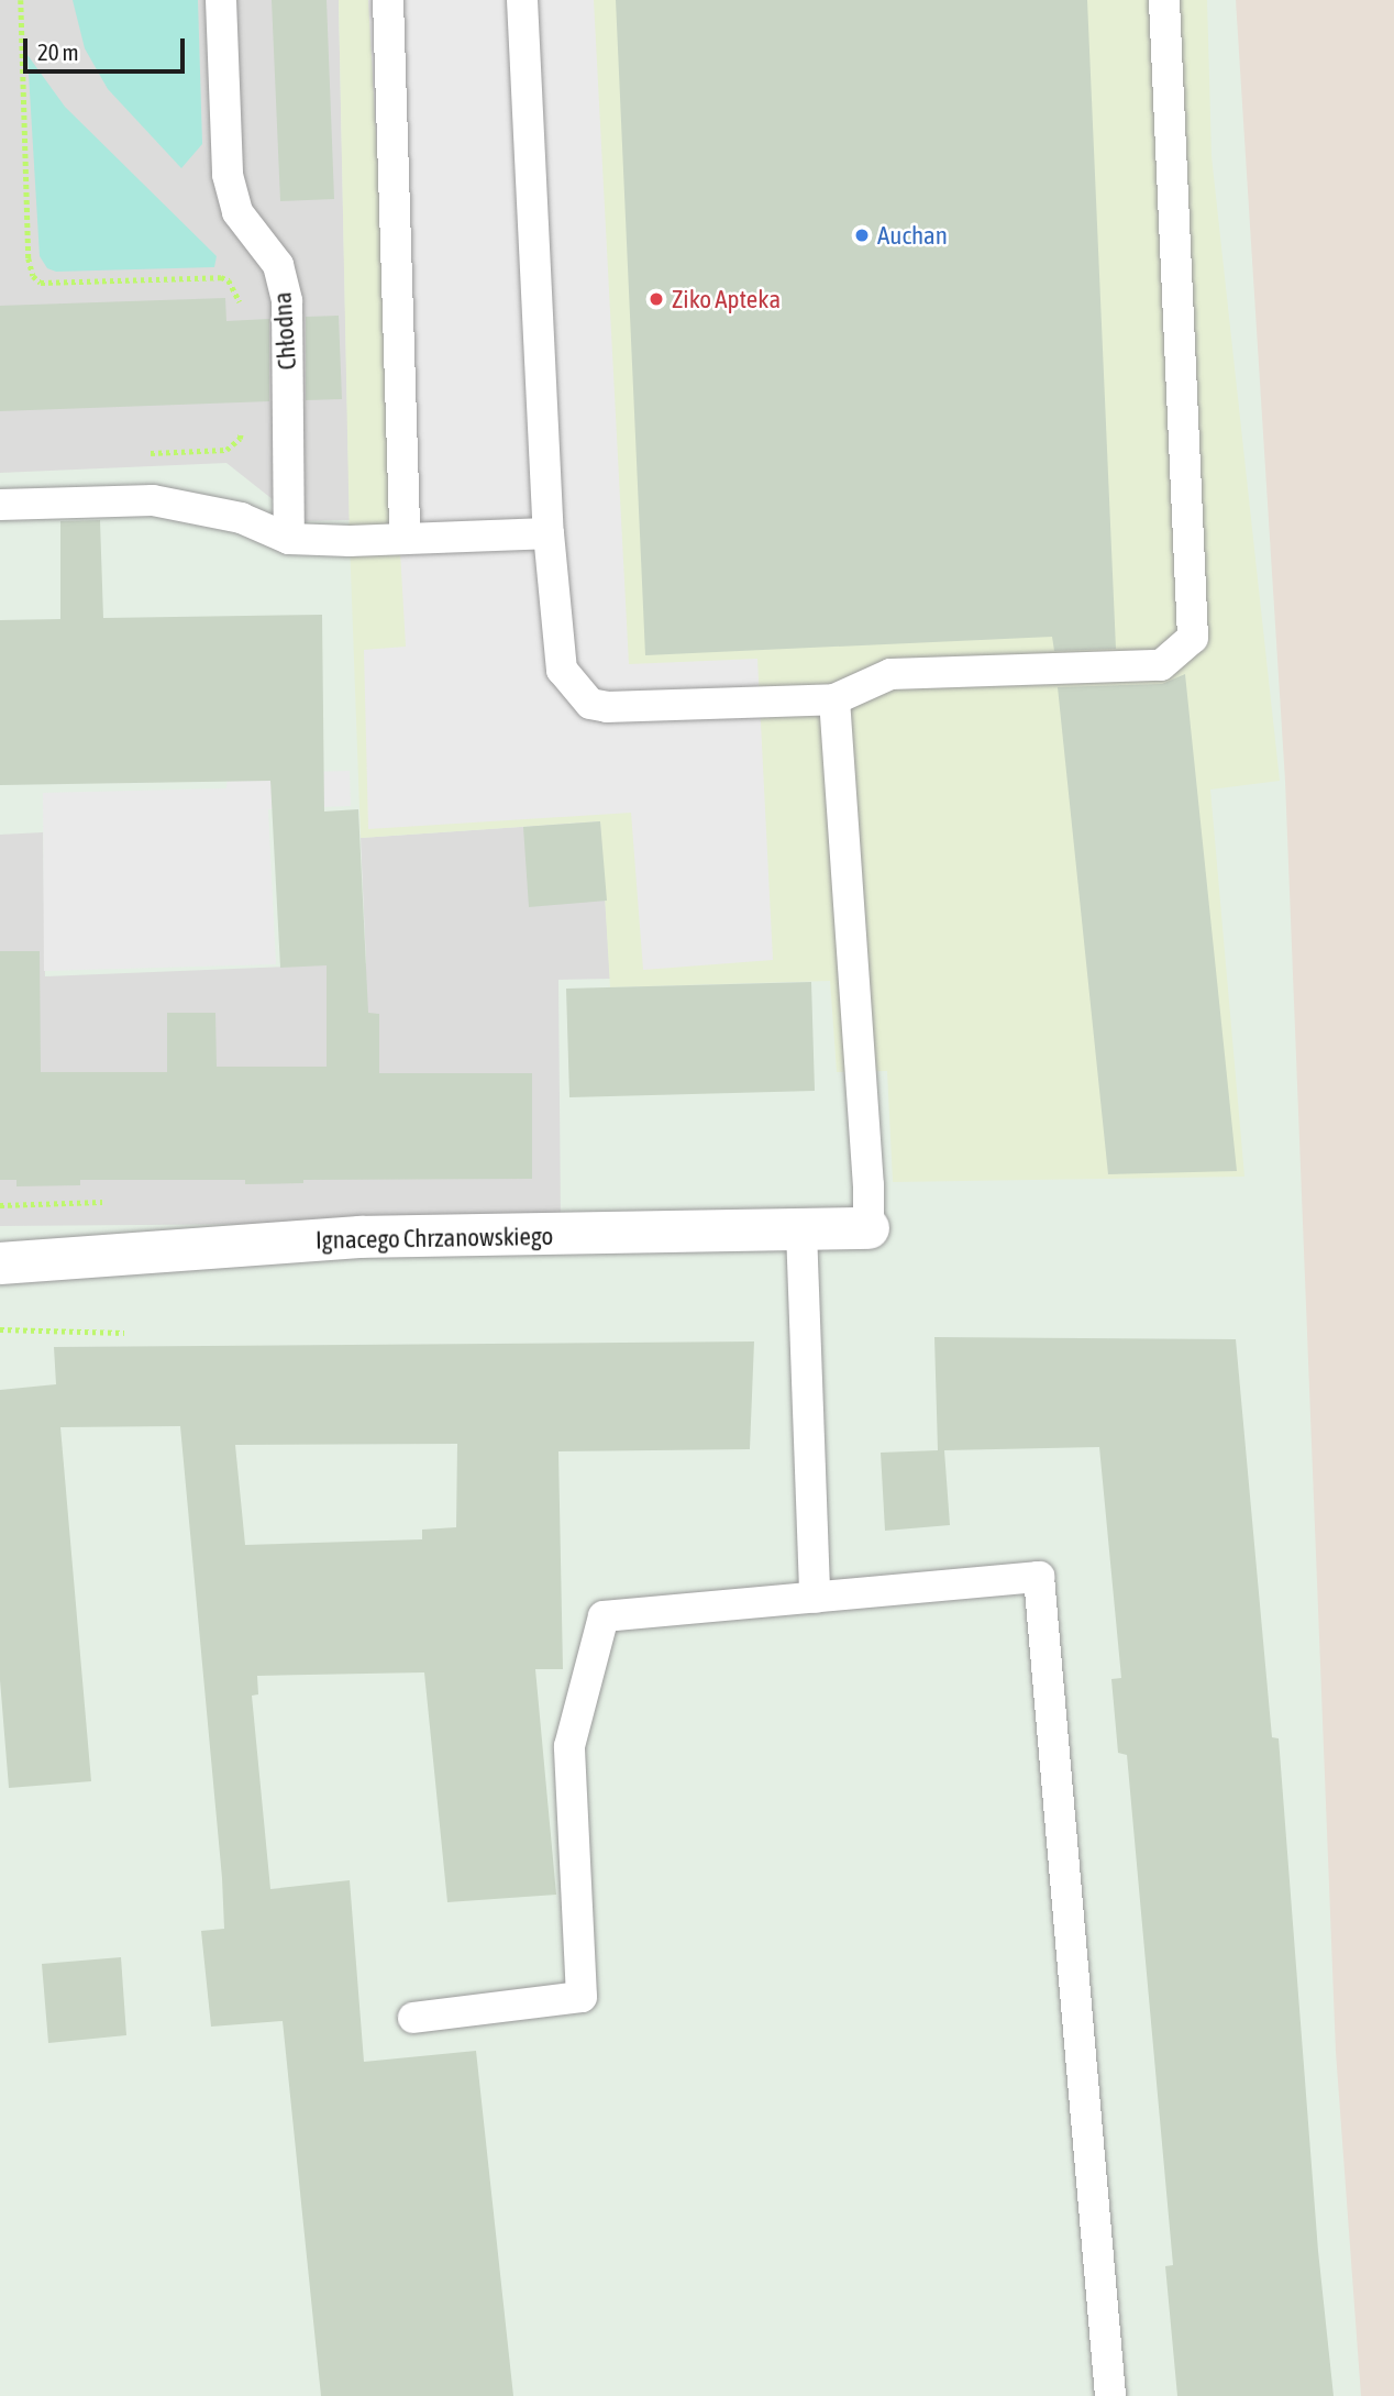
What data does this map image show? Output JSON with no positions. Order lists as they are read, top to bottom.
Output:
{
  "streets": {
    "street": ["Ignacego Chrzanowskiego"],
    "lane": ["Chłodna"]
  },
  "places": ["Auchan", "Ziko Apteka"],
  "scale_bar": "20 m"
}
